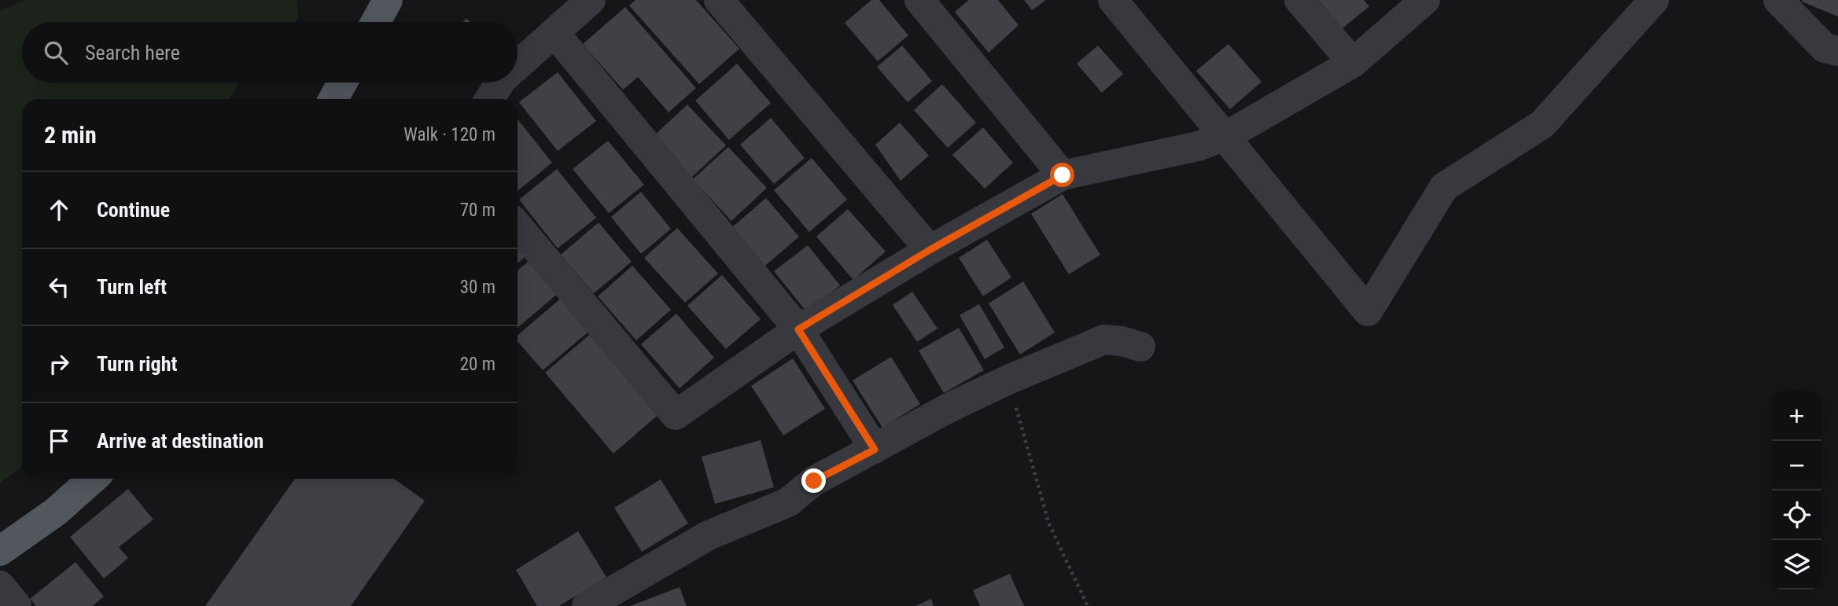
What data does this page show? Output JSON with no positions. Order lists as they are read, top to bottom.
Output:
{
  "page": {
    "search": "Search here",
    "heading": ["2 min", "Walk · 120 m"],
    "list": [
      ["Continue", "70 m"],
      ["Turn left", "30 m"],
      ["Turn right", "20 m"],
      "Arrive at destination"
    ],
    "map_buttons": ["+", "−"]
  }
}
